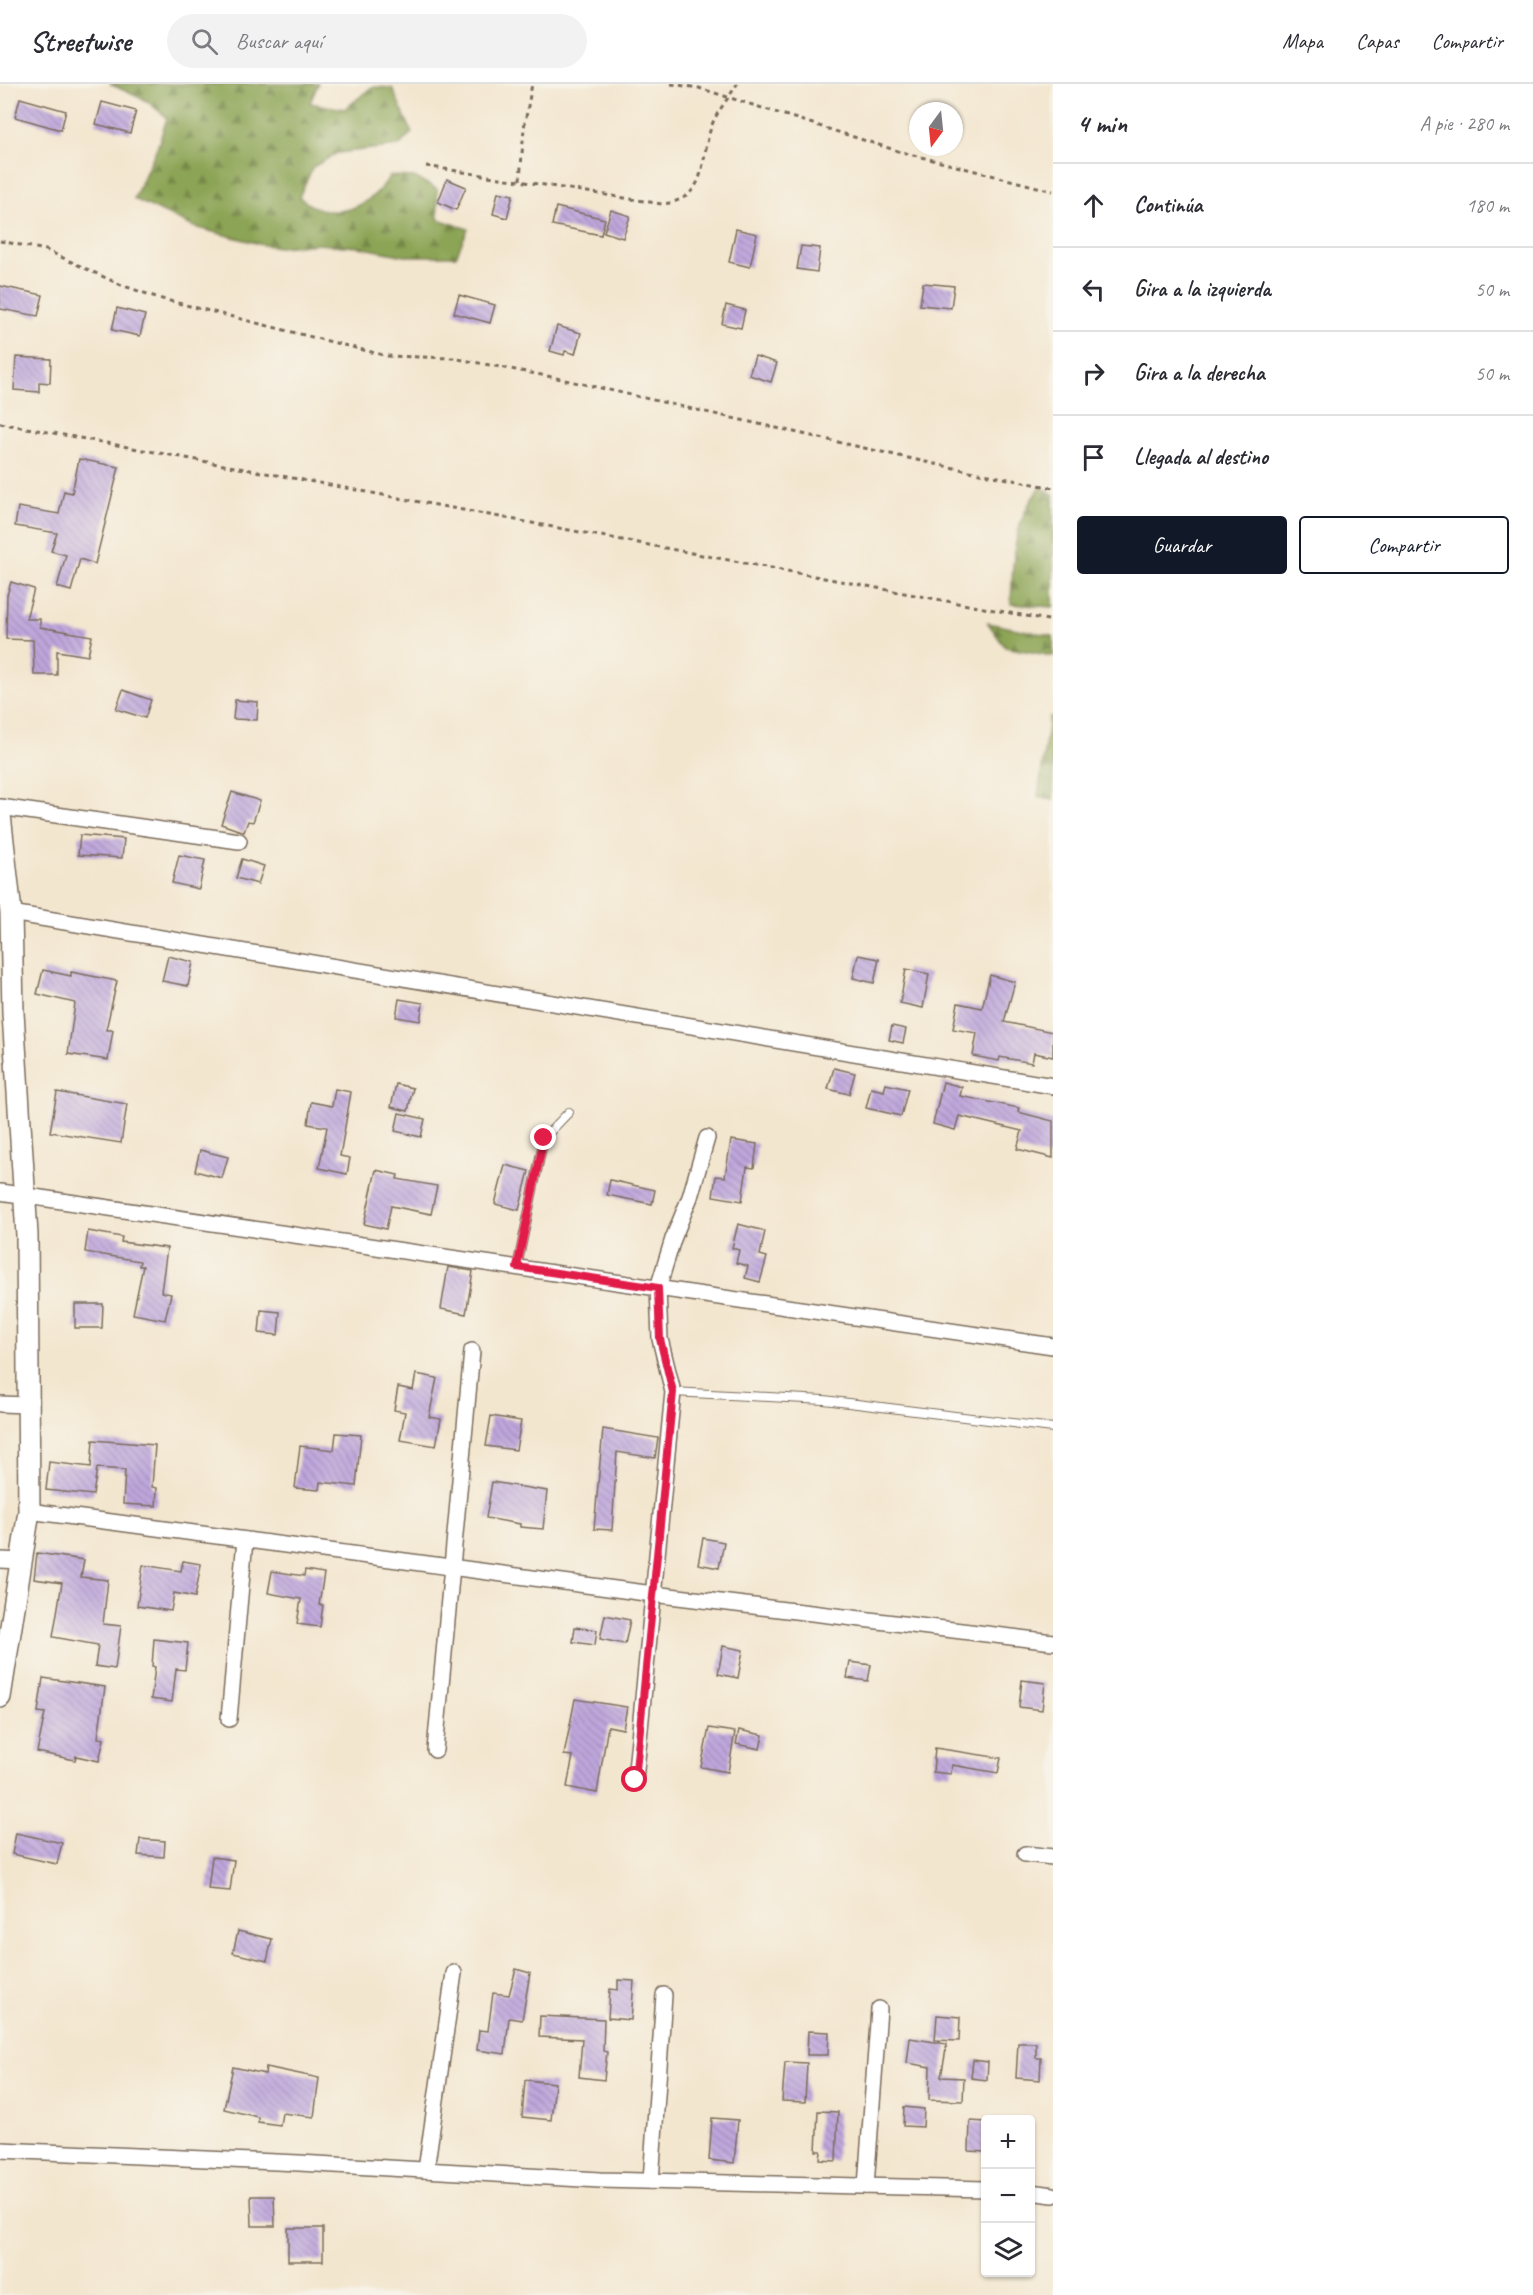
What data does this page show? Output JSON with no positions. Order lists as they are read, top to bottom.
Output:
{
  "north": "bottom",
  "page": {
    "header": "Streetwise",
    "search": "Buscar aquí",
    "nav": ["Mapa", "Capas", "Compartir"],
    "heading": ["4 min", "A pie · 280 m"],
    "list": [
      ["Continúa", "180 m"],
      ["Gira a la izquierda", "50 m"],
      ["Gira a la derecha", "50 m"],
      "Llegada al destino"
    ],
    "buttons": ["Guardar", "Compartir"],
    "map_buttons": ["+", "−"]
  }
}
